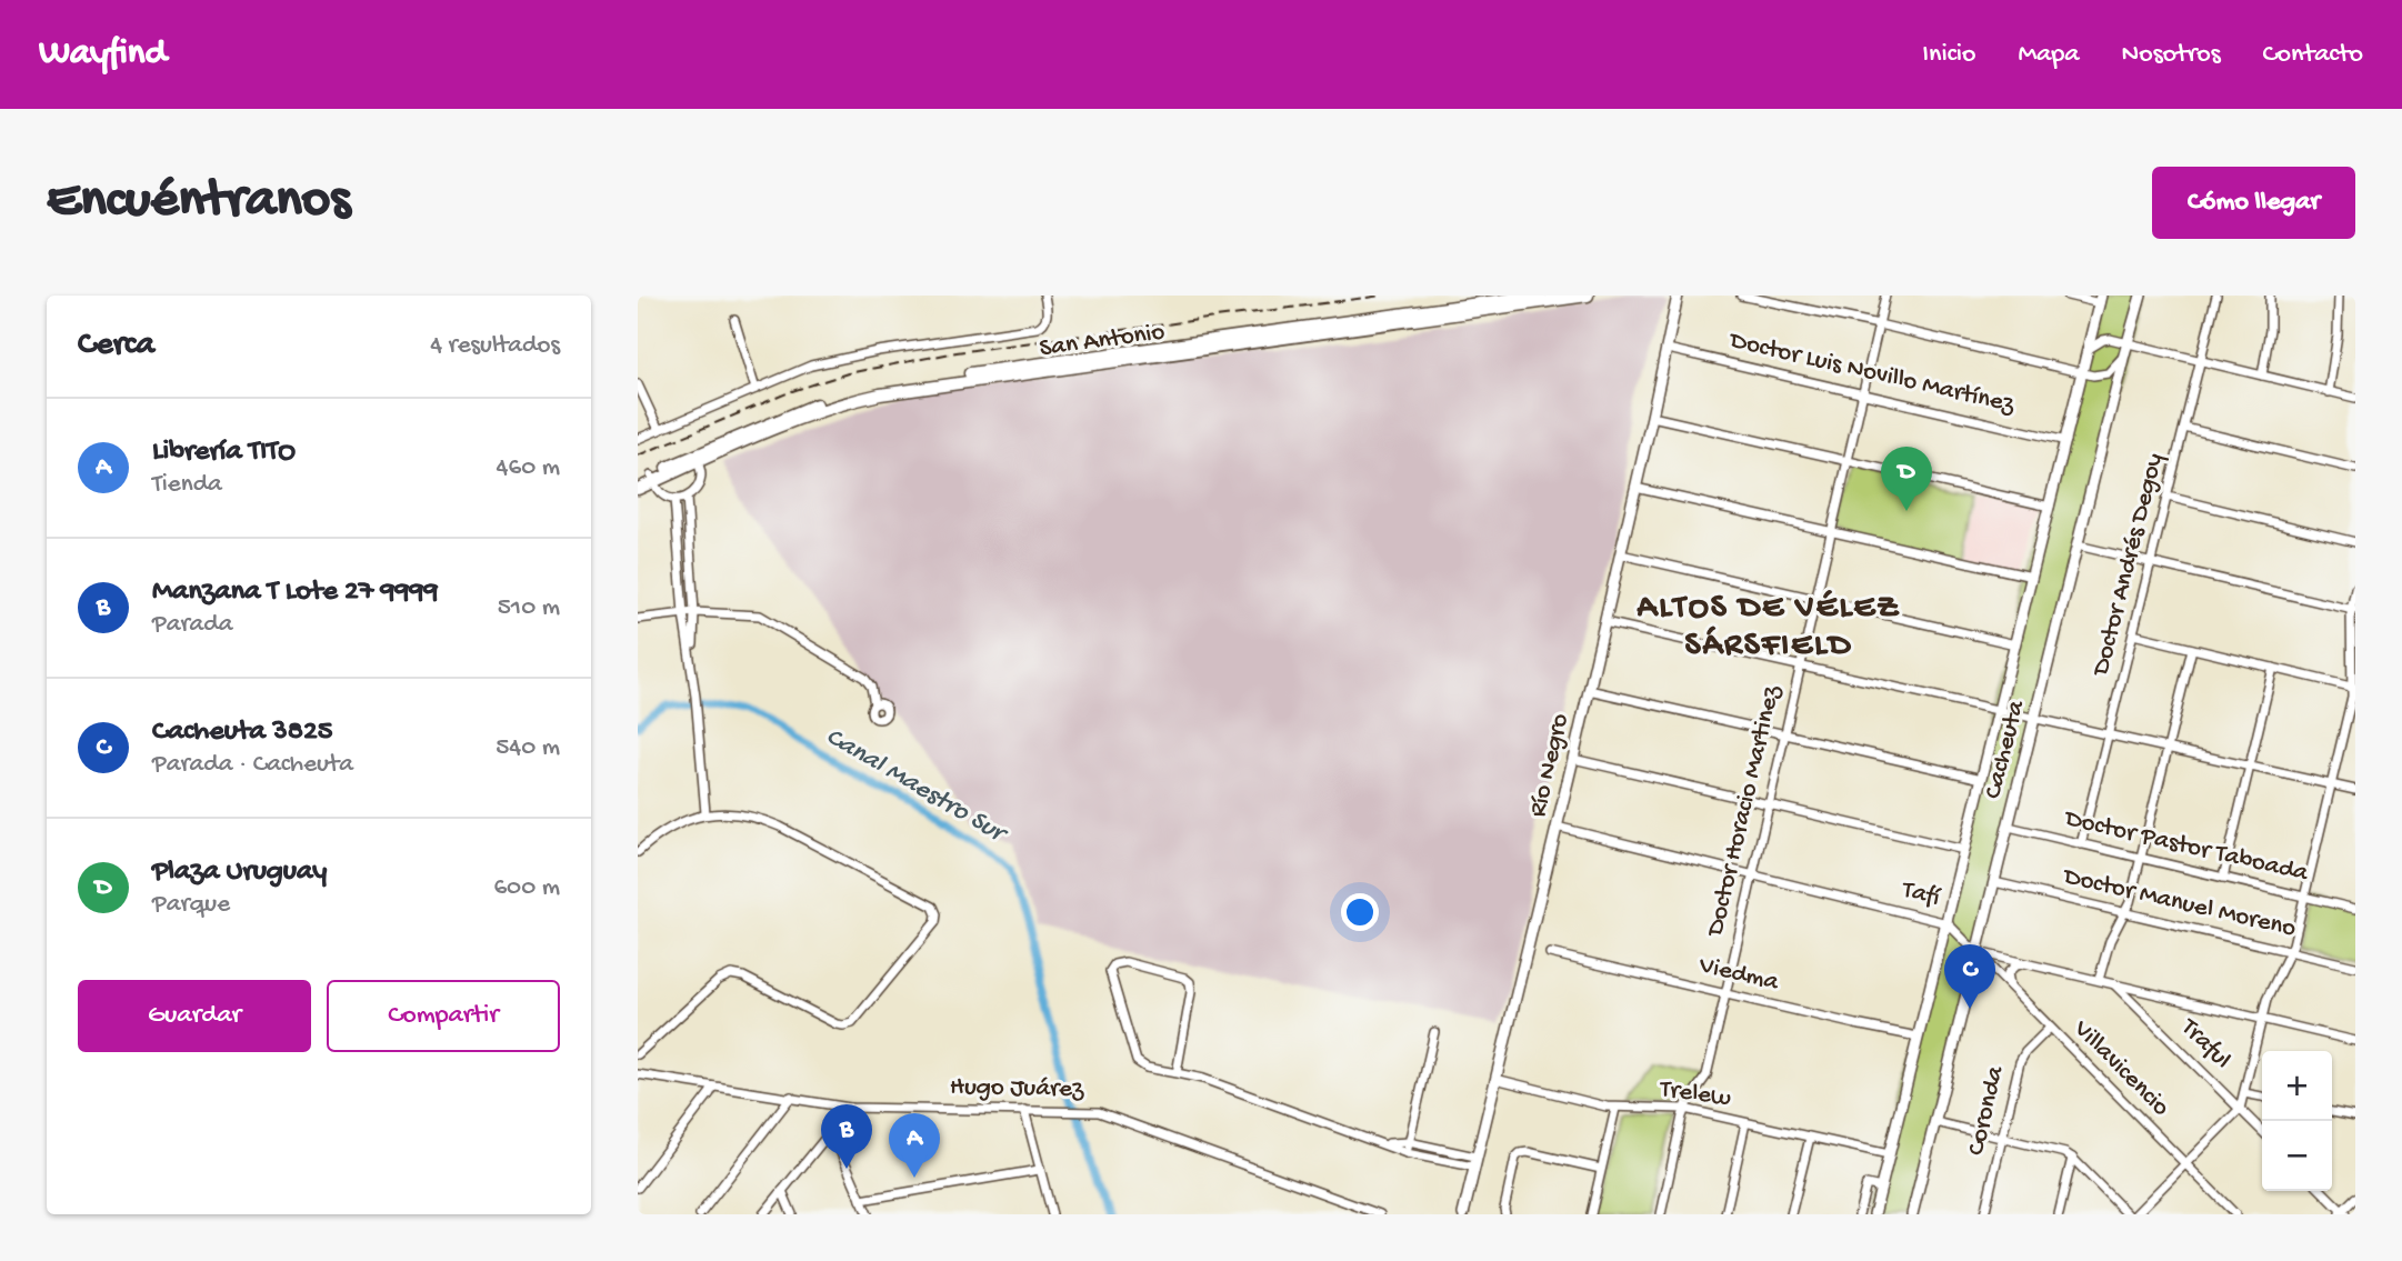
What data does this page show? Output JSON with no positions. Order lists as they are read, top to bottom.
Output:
{
  "streets": {
    "main road": ["San Antonio"],
    "street": [
      "Doctor Luis Novillo Martínez",
      "Doctor Andrés Degoy",
      "Cacheuta",
      "Río Negro",
      "Doctor Horacio Martinez",
      "Doctor Pastor Taboada",
      "Tafí",
      "Doctor Manuel Moreno",
      "Viedma",
      "Traful",
      "Villavicencio",
      "Hugo Juárez",
      "Trelew",
      "Coronda"
    ]
  },
  "crossings": [
    ["Doctor Luis Novillo Martínez", "Cacheuta"],
    ["Doctor Luis Novillo Martínez", "Río Negro"],
    ["Doctor Luis Novillo Martínez", "Doctor Horacio Martinez"],
    ["Doctor Andrés Degoy", "Doctor Pastor Taboada"],
    ["Cacheuta", "Doctor Pastor Taboada"],
    ["Cacheuta", "Tafí"],
    ["Cacheuta", "Doctor Manuel Moreno"],
    ["Cacheuta", "Viedma"],
    ["Cacheuta", "Villavicencio"],
    ["Cacheuta", "Trelew"],
    ["Río Negro", "Tafí"],
    ["Río Negro", "Trelew"],
    ["Doctor Horacio Martinez", "Tafí"],
    ["Doctor Horacio Martinez", "Viedma"],
    ["Doctor Horacio Martinez", "Trelew"],
    ["Tafí", "Villavicencio"],
    ["Villavicencio", "Coronda"]
  ],
  "districts": ["ALTOS DE VÉLEZ SÁRSFIELD"],
  "water": ["Canal Maestro Sur"],
  "page": {
    "header": "Wayfind",
    "nav": [
      "Inicio",
      "Mapa",
      "Nosotros",
      "Contacto"
    ],
    "buttons": [
      "Cómo llegar",
      ["Guardar", "Compartir"]
    ],
    "title": "Encuéntranos",
    "heading": ["Cerca", "4 resultados"],
    "list": [
      {
        "mark": "A",
        "name": "Librería TITO",
        "note": "Tienda",
        "value": "460 m"
      },
      {
        "mark": "B",
        "name": "Manzana T Lote 27 9999",
        "note": "Parada",
        "value": "510 m"
      },
      {
        "mark": "C",
        "name": "Cacheuta 3825",
        "note": "Parada · Cacheuta",
        "value": "540 m"
      },
      {
        "mark": "D",
        "name": "Plaza Uruguay",
        "note": "Parque",
        "value": "600 m"
      }
    ],
    "pins": [
      "D",
      "C",
      "B",
      "A"
    ],
    "map_buttons": ["+", "−"]
  }
}
